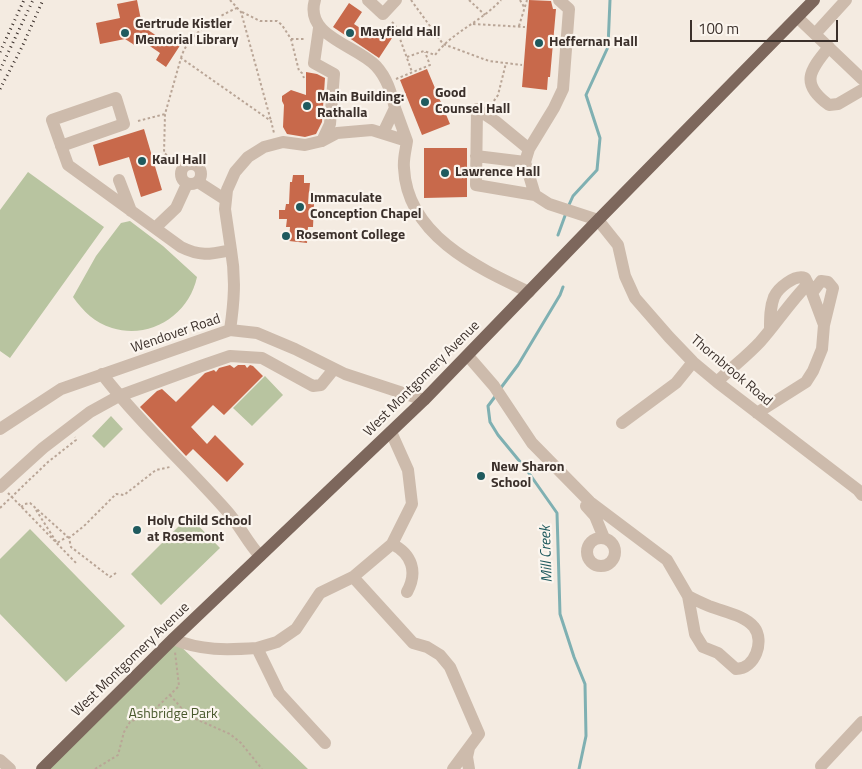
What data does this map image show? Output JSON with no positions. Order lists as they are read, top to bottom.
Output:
{
  "streets": {
    "main road": ["West Montgomery Avenue"],
    "street": ["Wendover Road", "Thornbrook Road"]
  },
  "crossings": [
    ["Wendover Road", "West Montgomery Avenue"],
    ["Thornbrook Road", "West Montgomery Avenue"]
  ],
  "water": ["Mill Creek"],
  "parks": ["Ashbridge Park"],
  "places": [
    "Gertrude Kistler Memorial Library",
    "Mayfield Hall",
    "Heffernan Hall",
    "Good Counsel Hall",
    "Main Building: Rathalla",
    "Kaul Hall",
    "Lawrence Hall",
    "Immaculate Conception Chapel",
    "Rosemont College",
    "New Sharon School",
    "Holy Child School at Rosemont"
  ],
  "scale_bar": "100 m"
}
